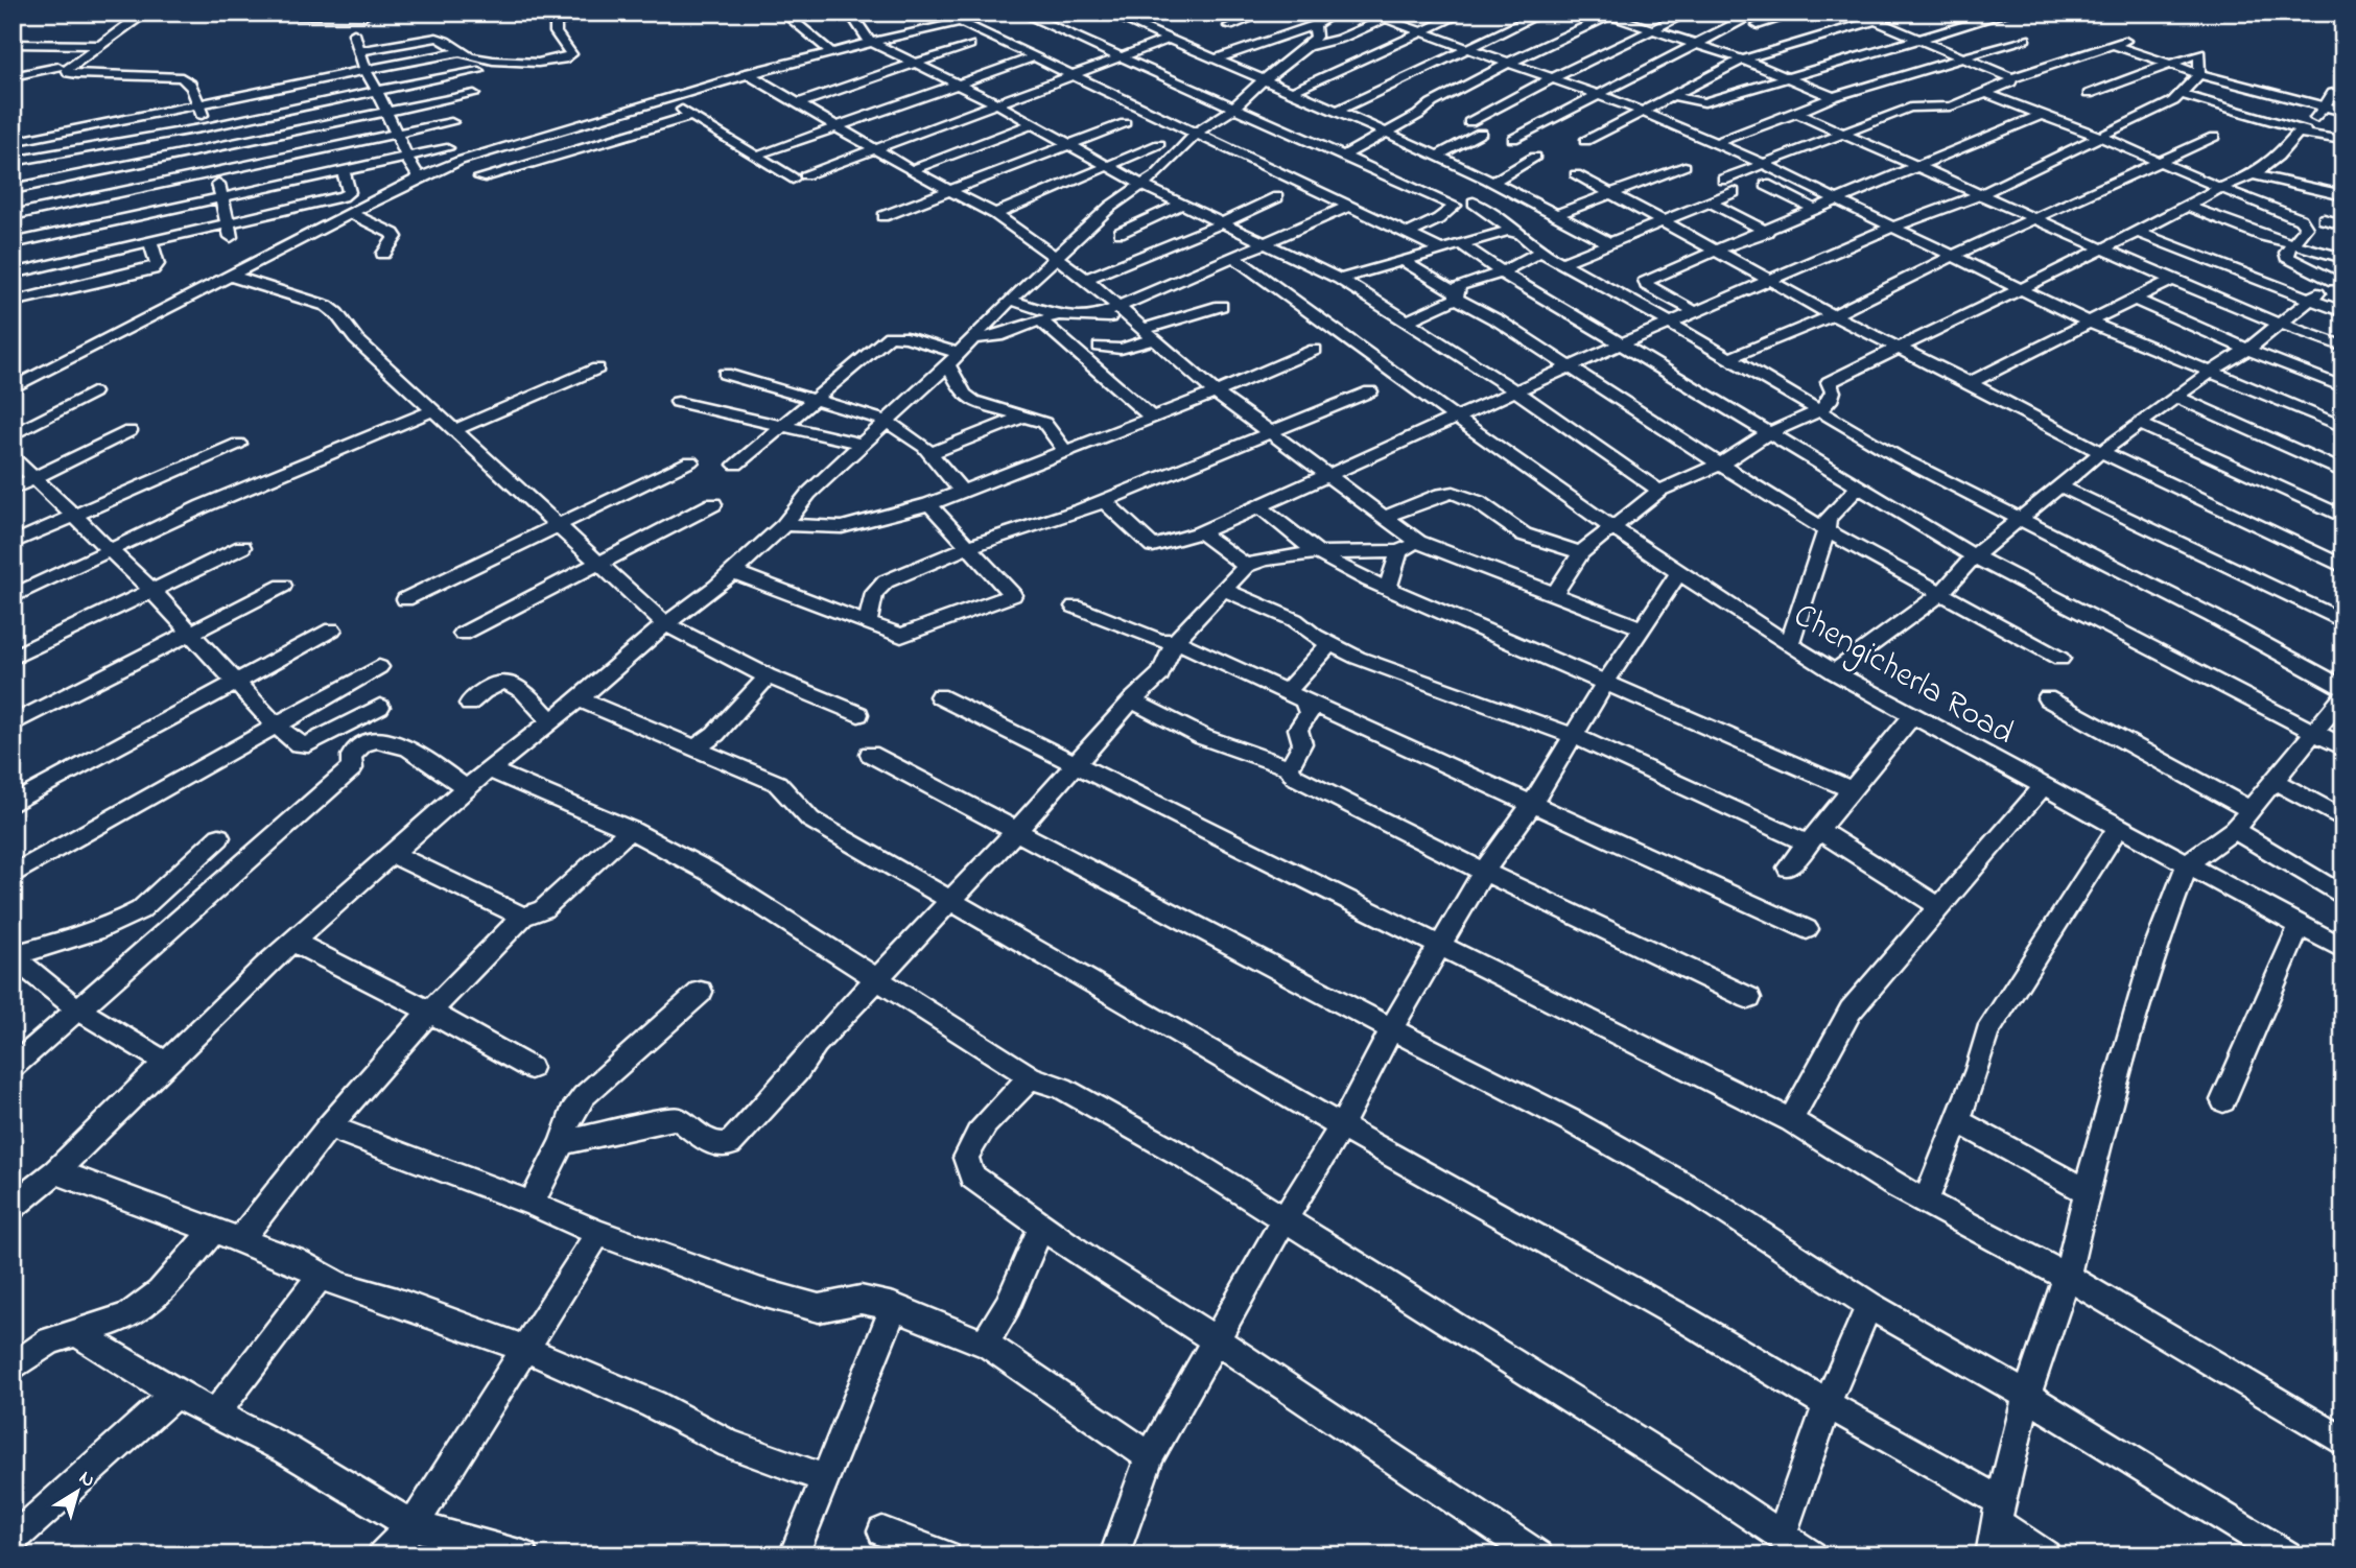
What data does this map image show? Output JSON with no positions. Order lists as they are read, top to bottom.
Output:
{
  "streets": {
    "street": ["Chengicherla Road"]
  },
  "north": "top right"
}
